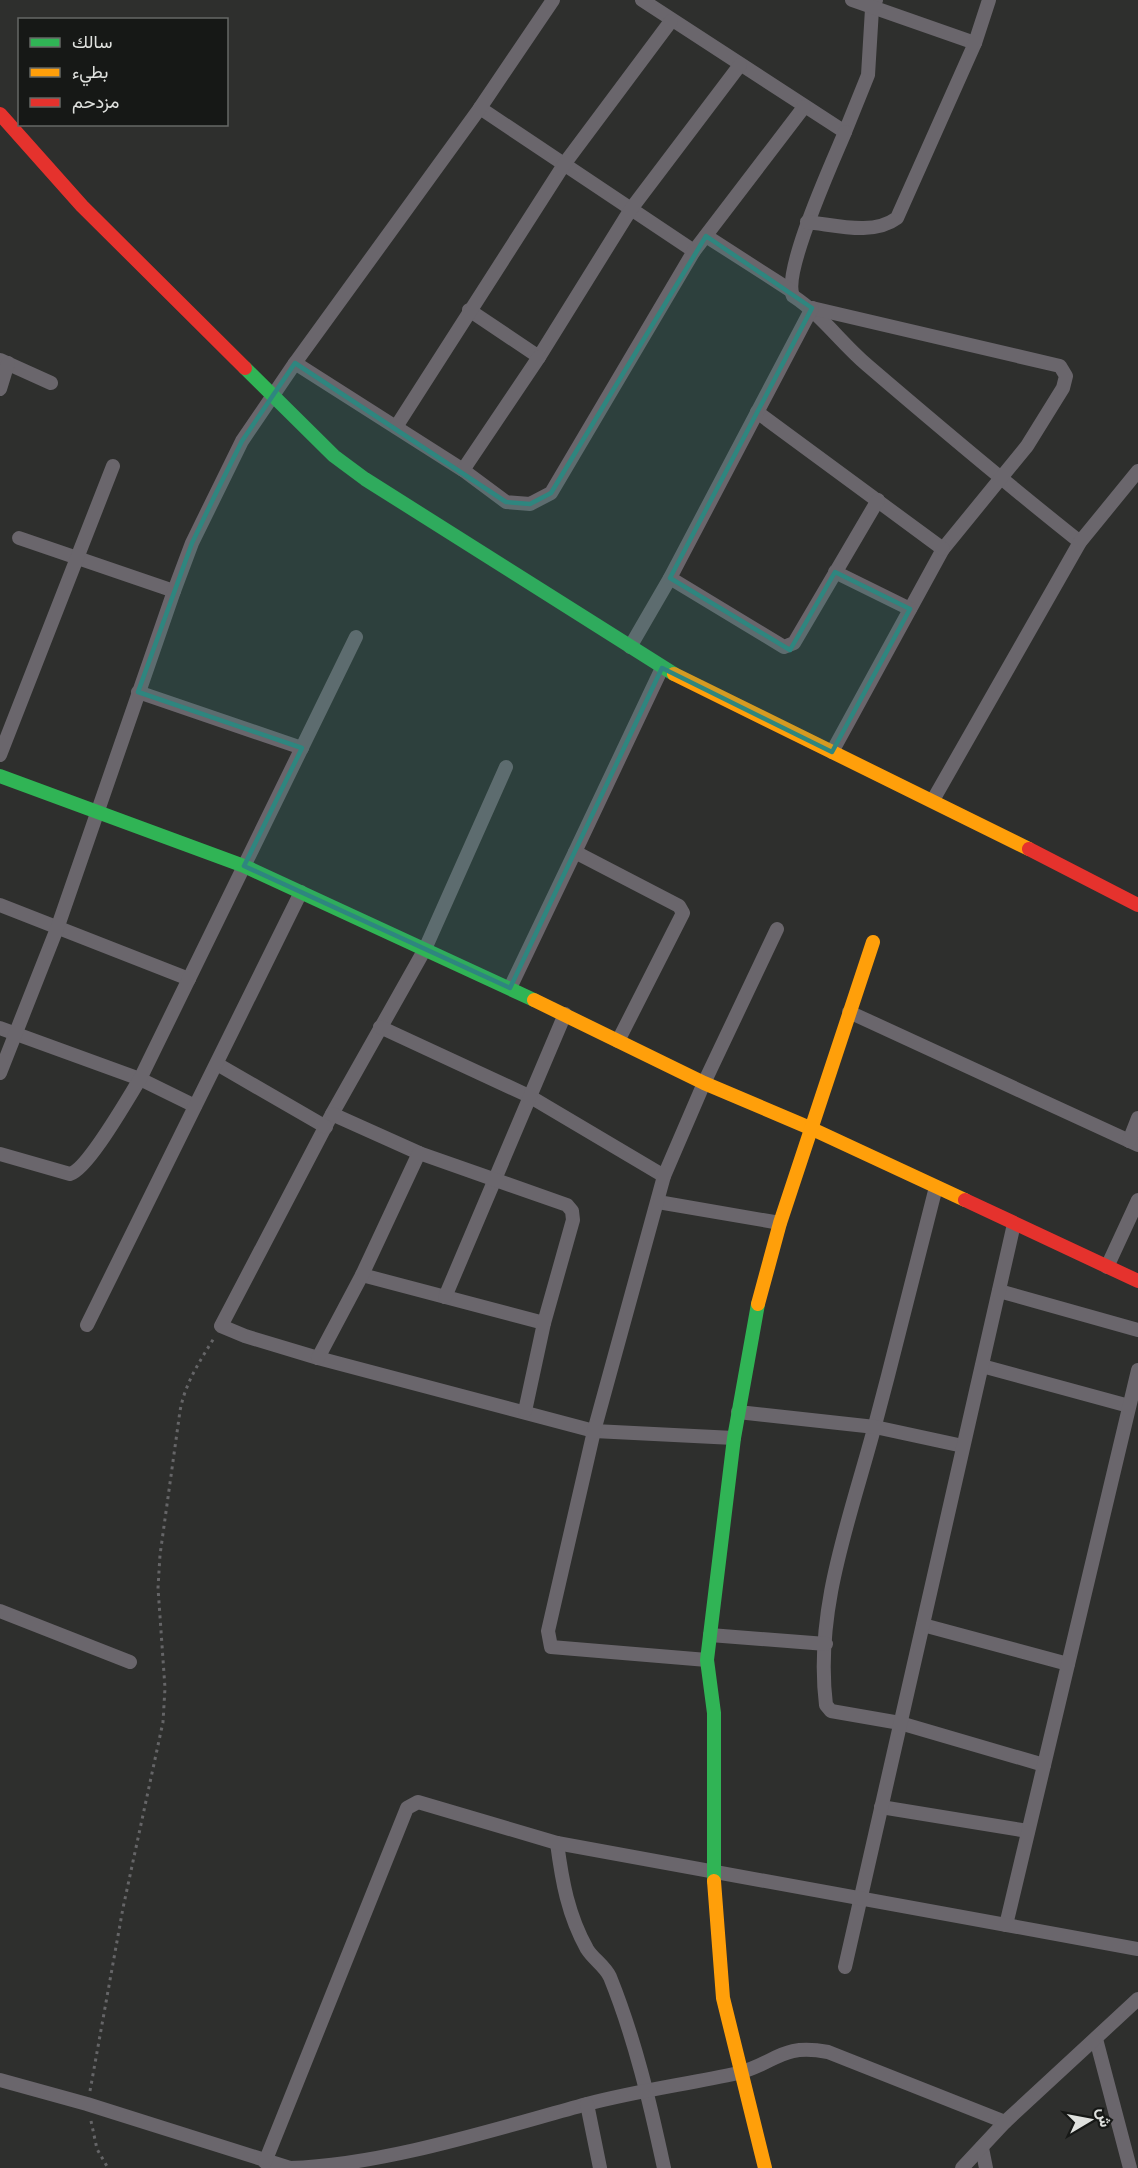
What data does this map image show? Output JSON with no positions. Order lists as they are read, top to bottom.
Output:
{
  "legend": ["سالك", "بطيء", "مزدحم"],
  "north": "right"
}
